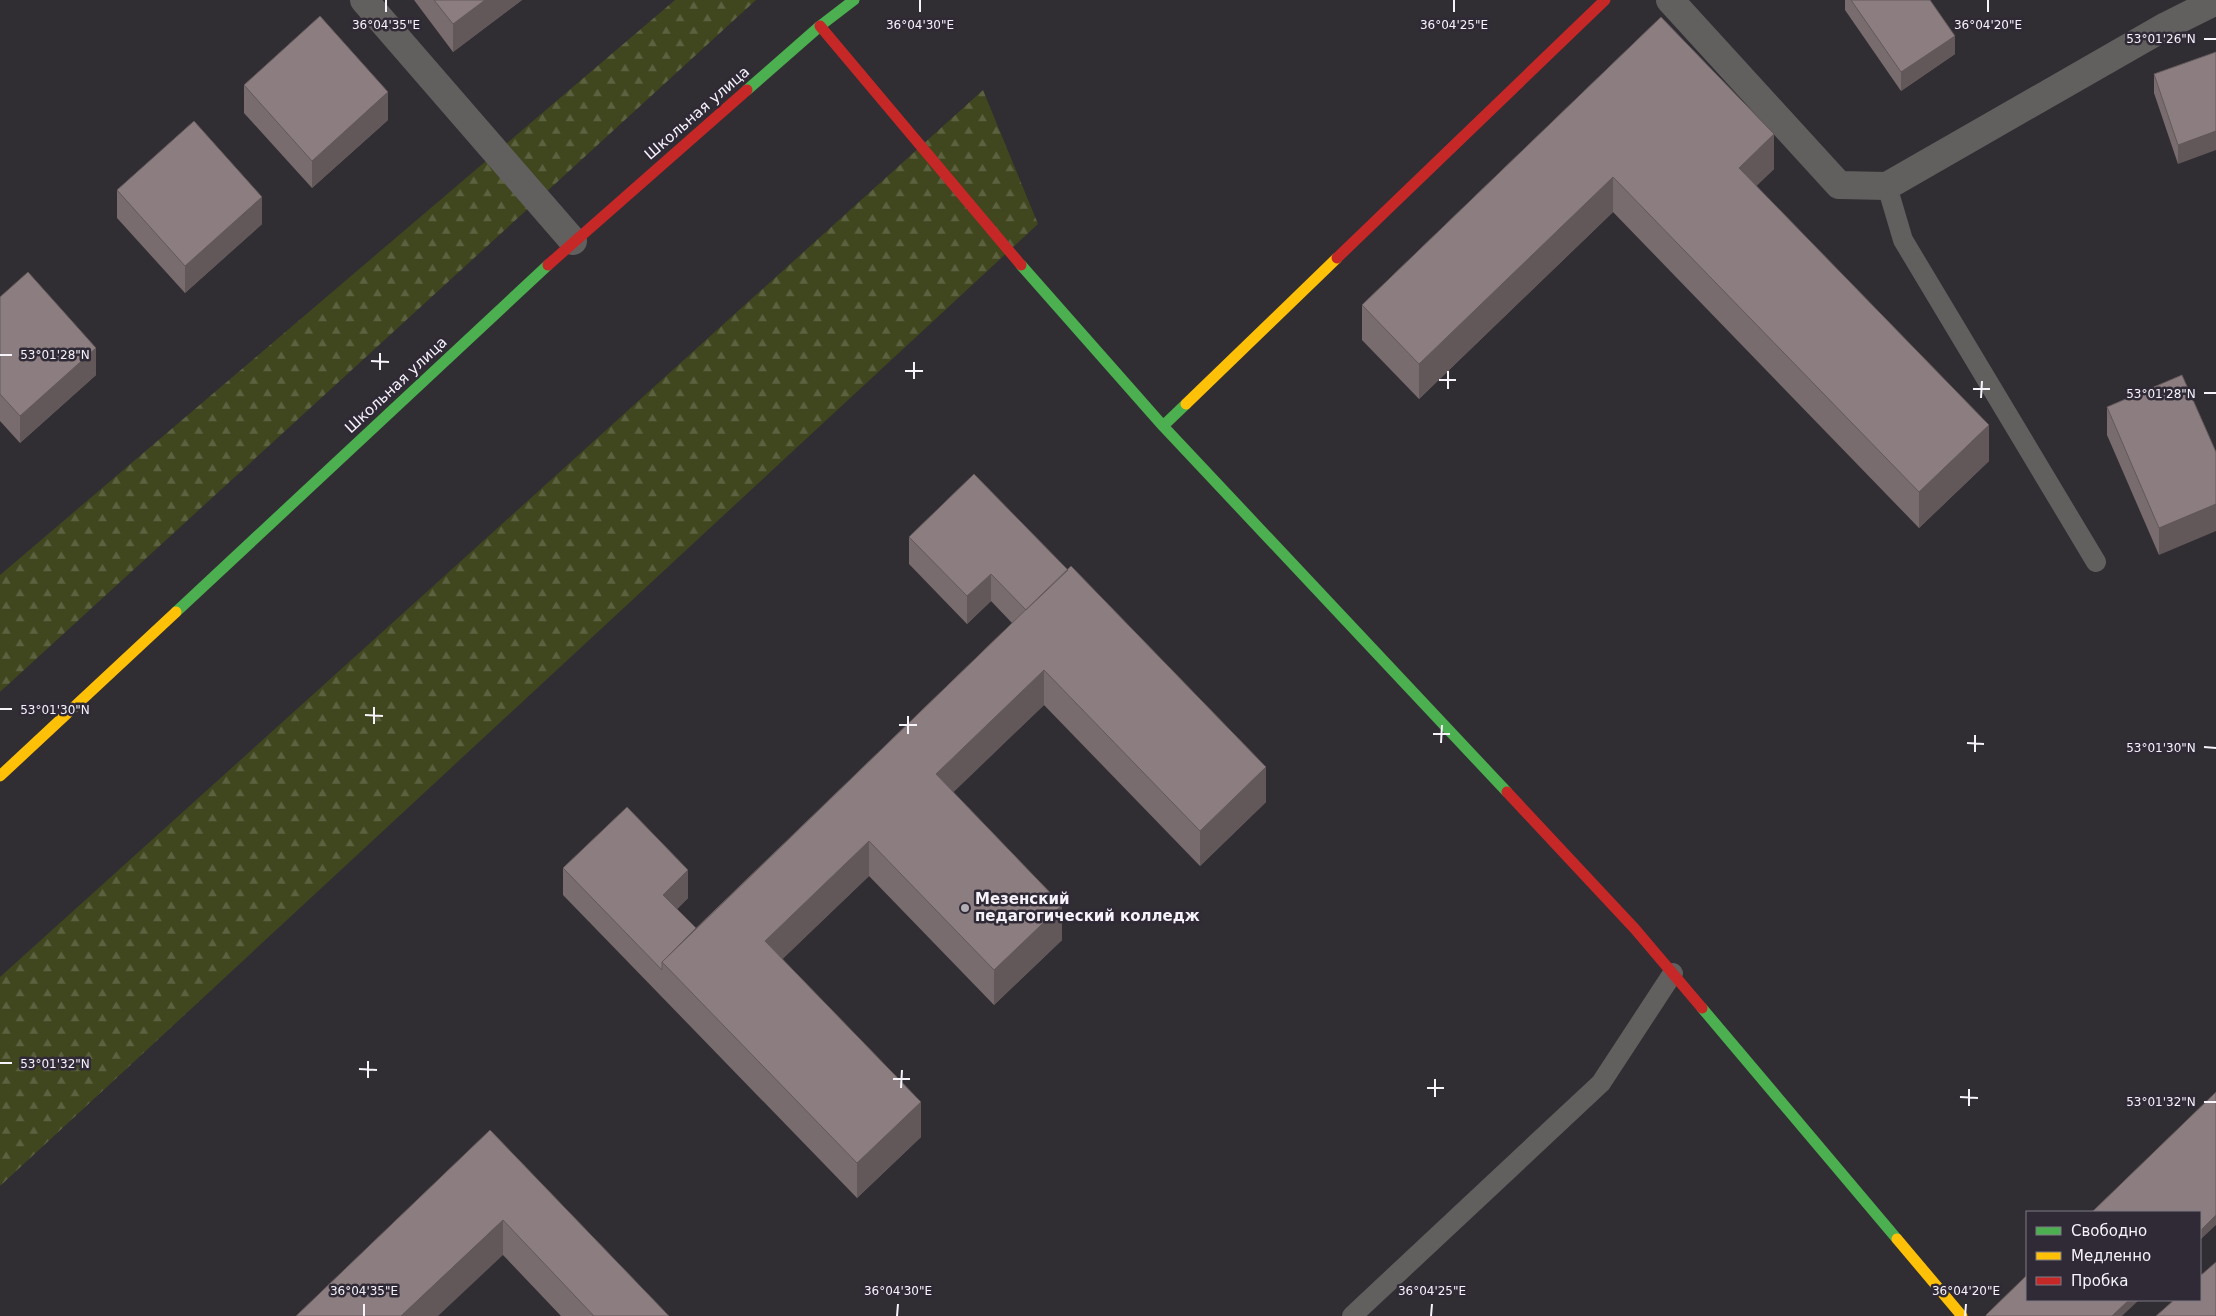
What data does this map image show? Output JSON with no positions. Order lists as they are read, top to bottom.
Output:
{
  "streets": {
    "street": ["Школьная улица"]
  },
  "places": ["Мезенский педагогический колледж"],
  "legend": ["Свободно", "Медленно", "Пробка"],
  "coordinates": [
    "36°04'35\"E",
    "36°04'30\"E",
    "36°04'25\"E",
    "36°04'20\"E",
    "53°01'26\"N",
    "53°01'28\"N",
    "53°01'30\"N",
    "53°01'32\"N"
  ]
}
